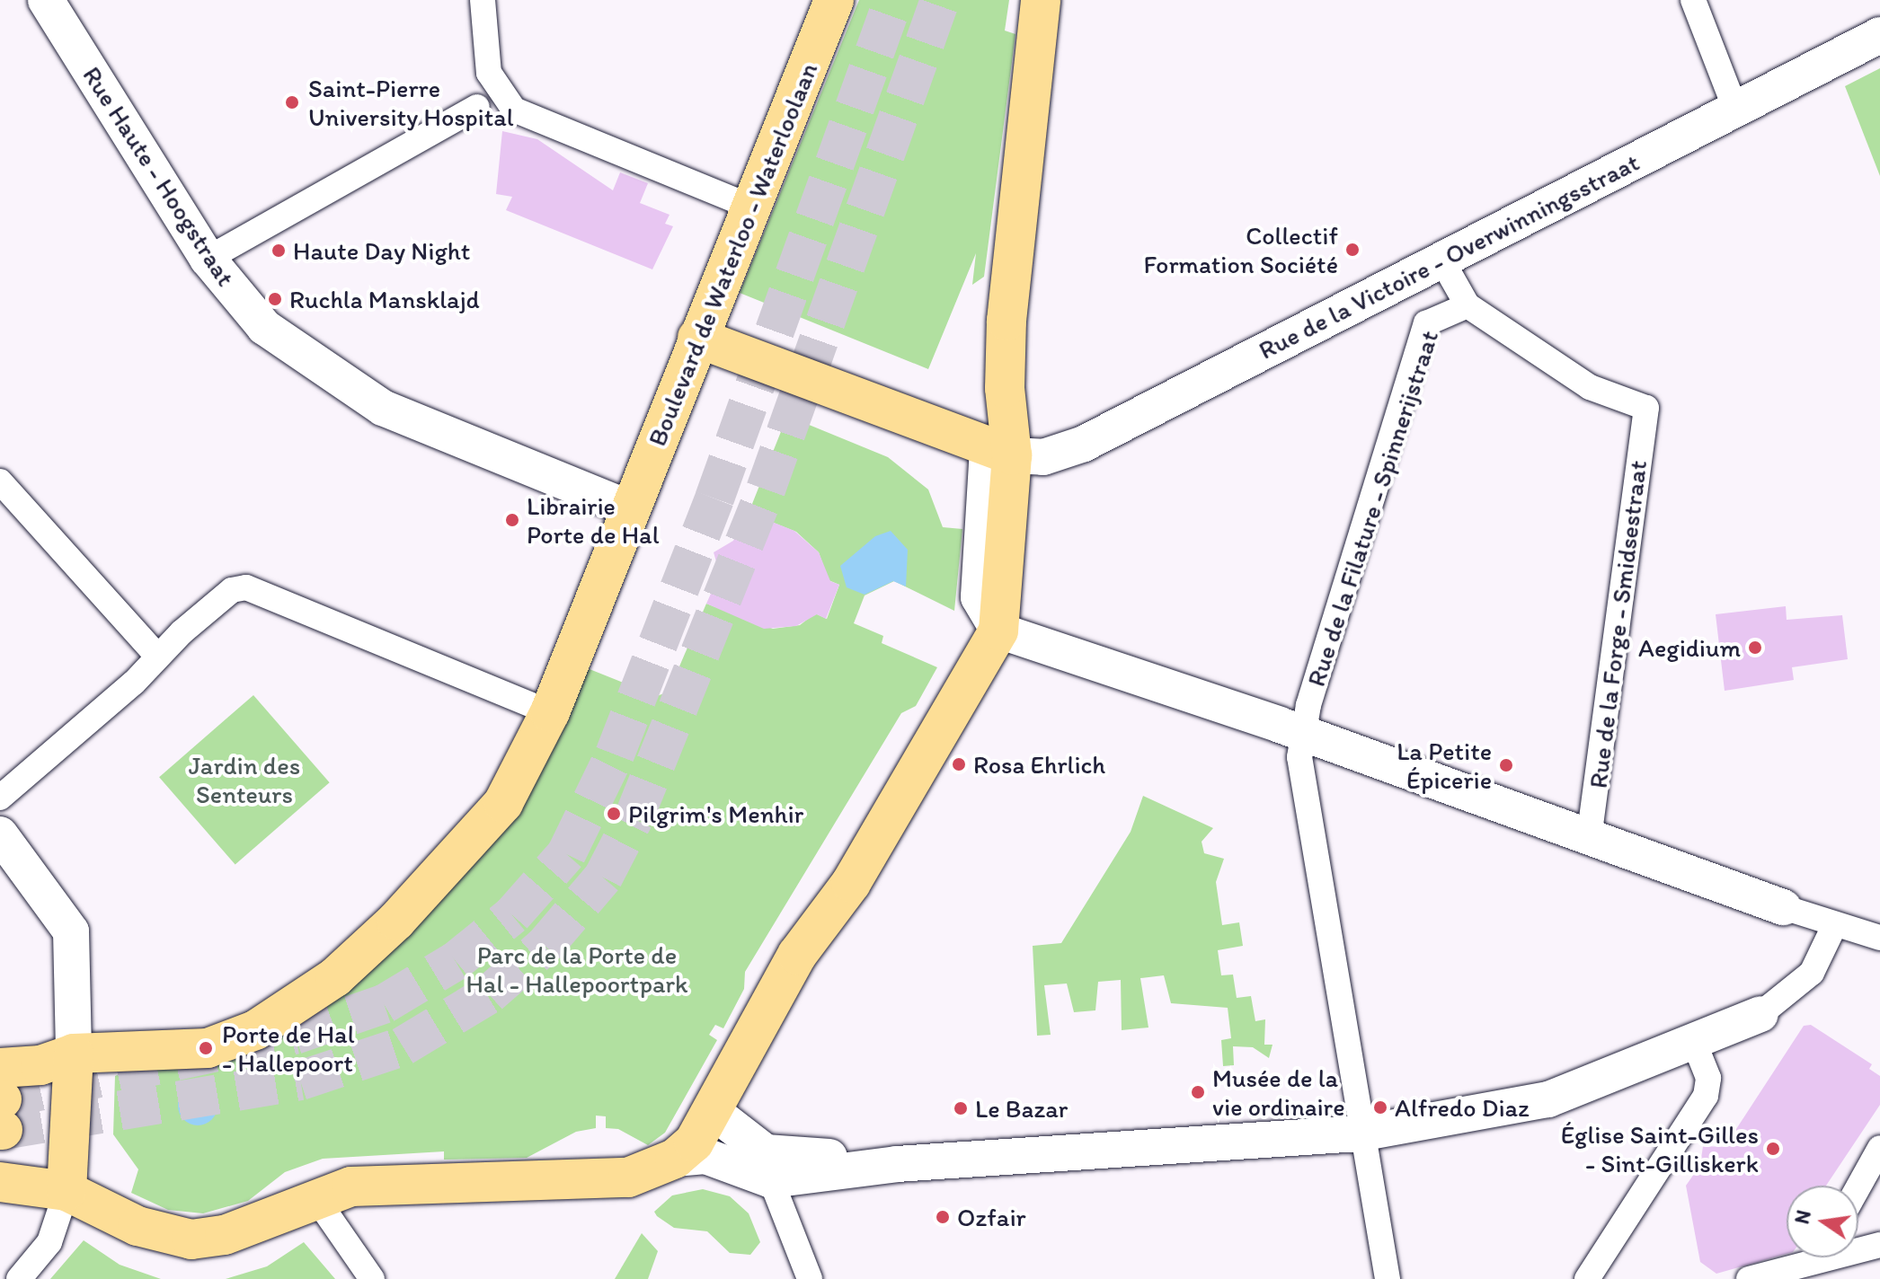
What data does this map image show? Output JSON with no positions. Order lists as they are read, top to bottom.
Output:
{
  "streets": {
    "main road": ["Boulevard de Waterloo - Waterloolaan"],
    "street": [
      "Rue Haute - Hoogstraat",
      "Rue de la Victoire - Overwinningsstraat",
      "Rue de la Filature - Spinnerijstraat",
      "Rue de la Forge - Smidsestraat"
    ]
  },
  "crossings": [
    ["Rue Haute - Hoogstraat", "Boulevard de Waterloo - Waterloolaan"],
    ["Rue de la Filature - Spinnerijstraat", "Rue de la Forge - Smidsestraat"]
  ],
  "parks": ["Jardin des Senteurs", "Parc de la Porte de Hal - Hallepoortpark"],
  "places": [
    "Saint-Pierre University Hospital",
    "Collectif Formation Société",
    "Haute Day Night",
    "Ruchla Mansklajd",
    "Librairie Porte de Hal",
    "Aegidium",
    "Rosa Ehrlich",
    "La Petite Épicerie",
    "Pilgrim's Menhir",
    "Porte de Hal - Hallepoort",
    "Musée de la vie ordinaire",
    "Alfredo Diaz",
    "Le Bazar",
    "Église Saint-Gilles - Sint-Gilliskerk",
    "Ozfair"
  ],
  "north": "left"
}
